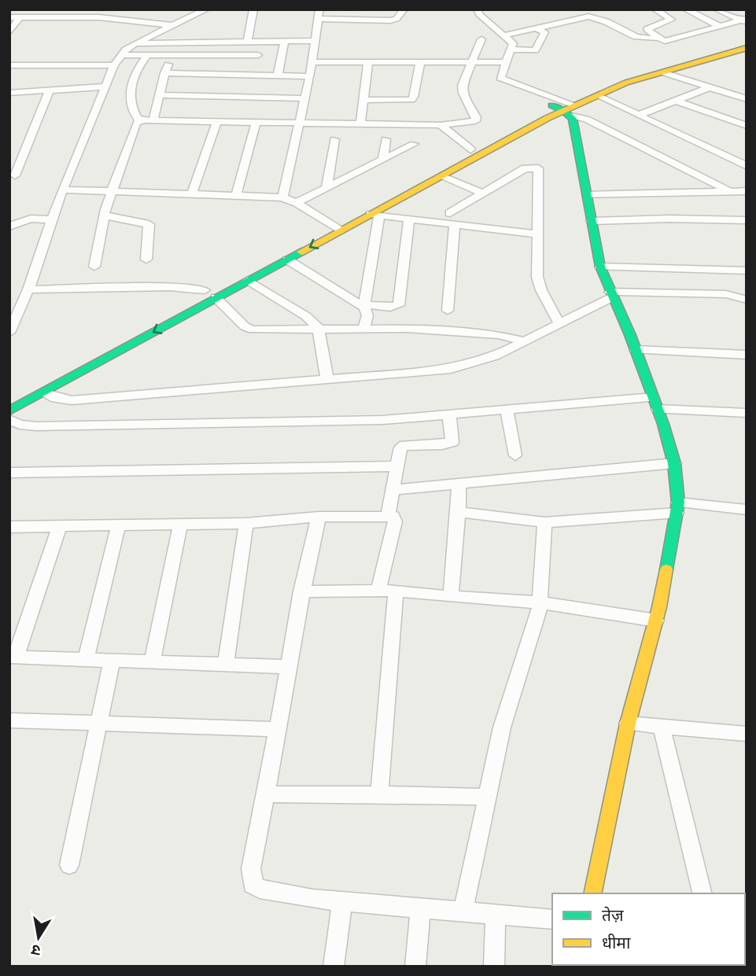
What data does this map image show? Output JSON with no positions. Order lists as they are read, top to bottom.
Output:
{
  "legend": ["तेज़", "धीमा"],
  "north": "bottom"
}
